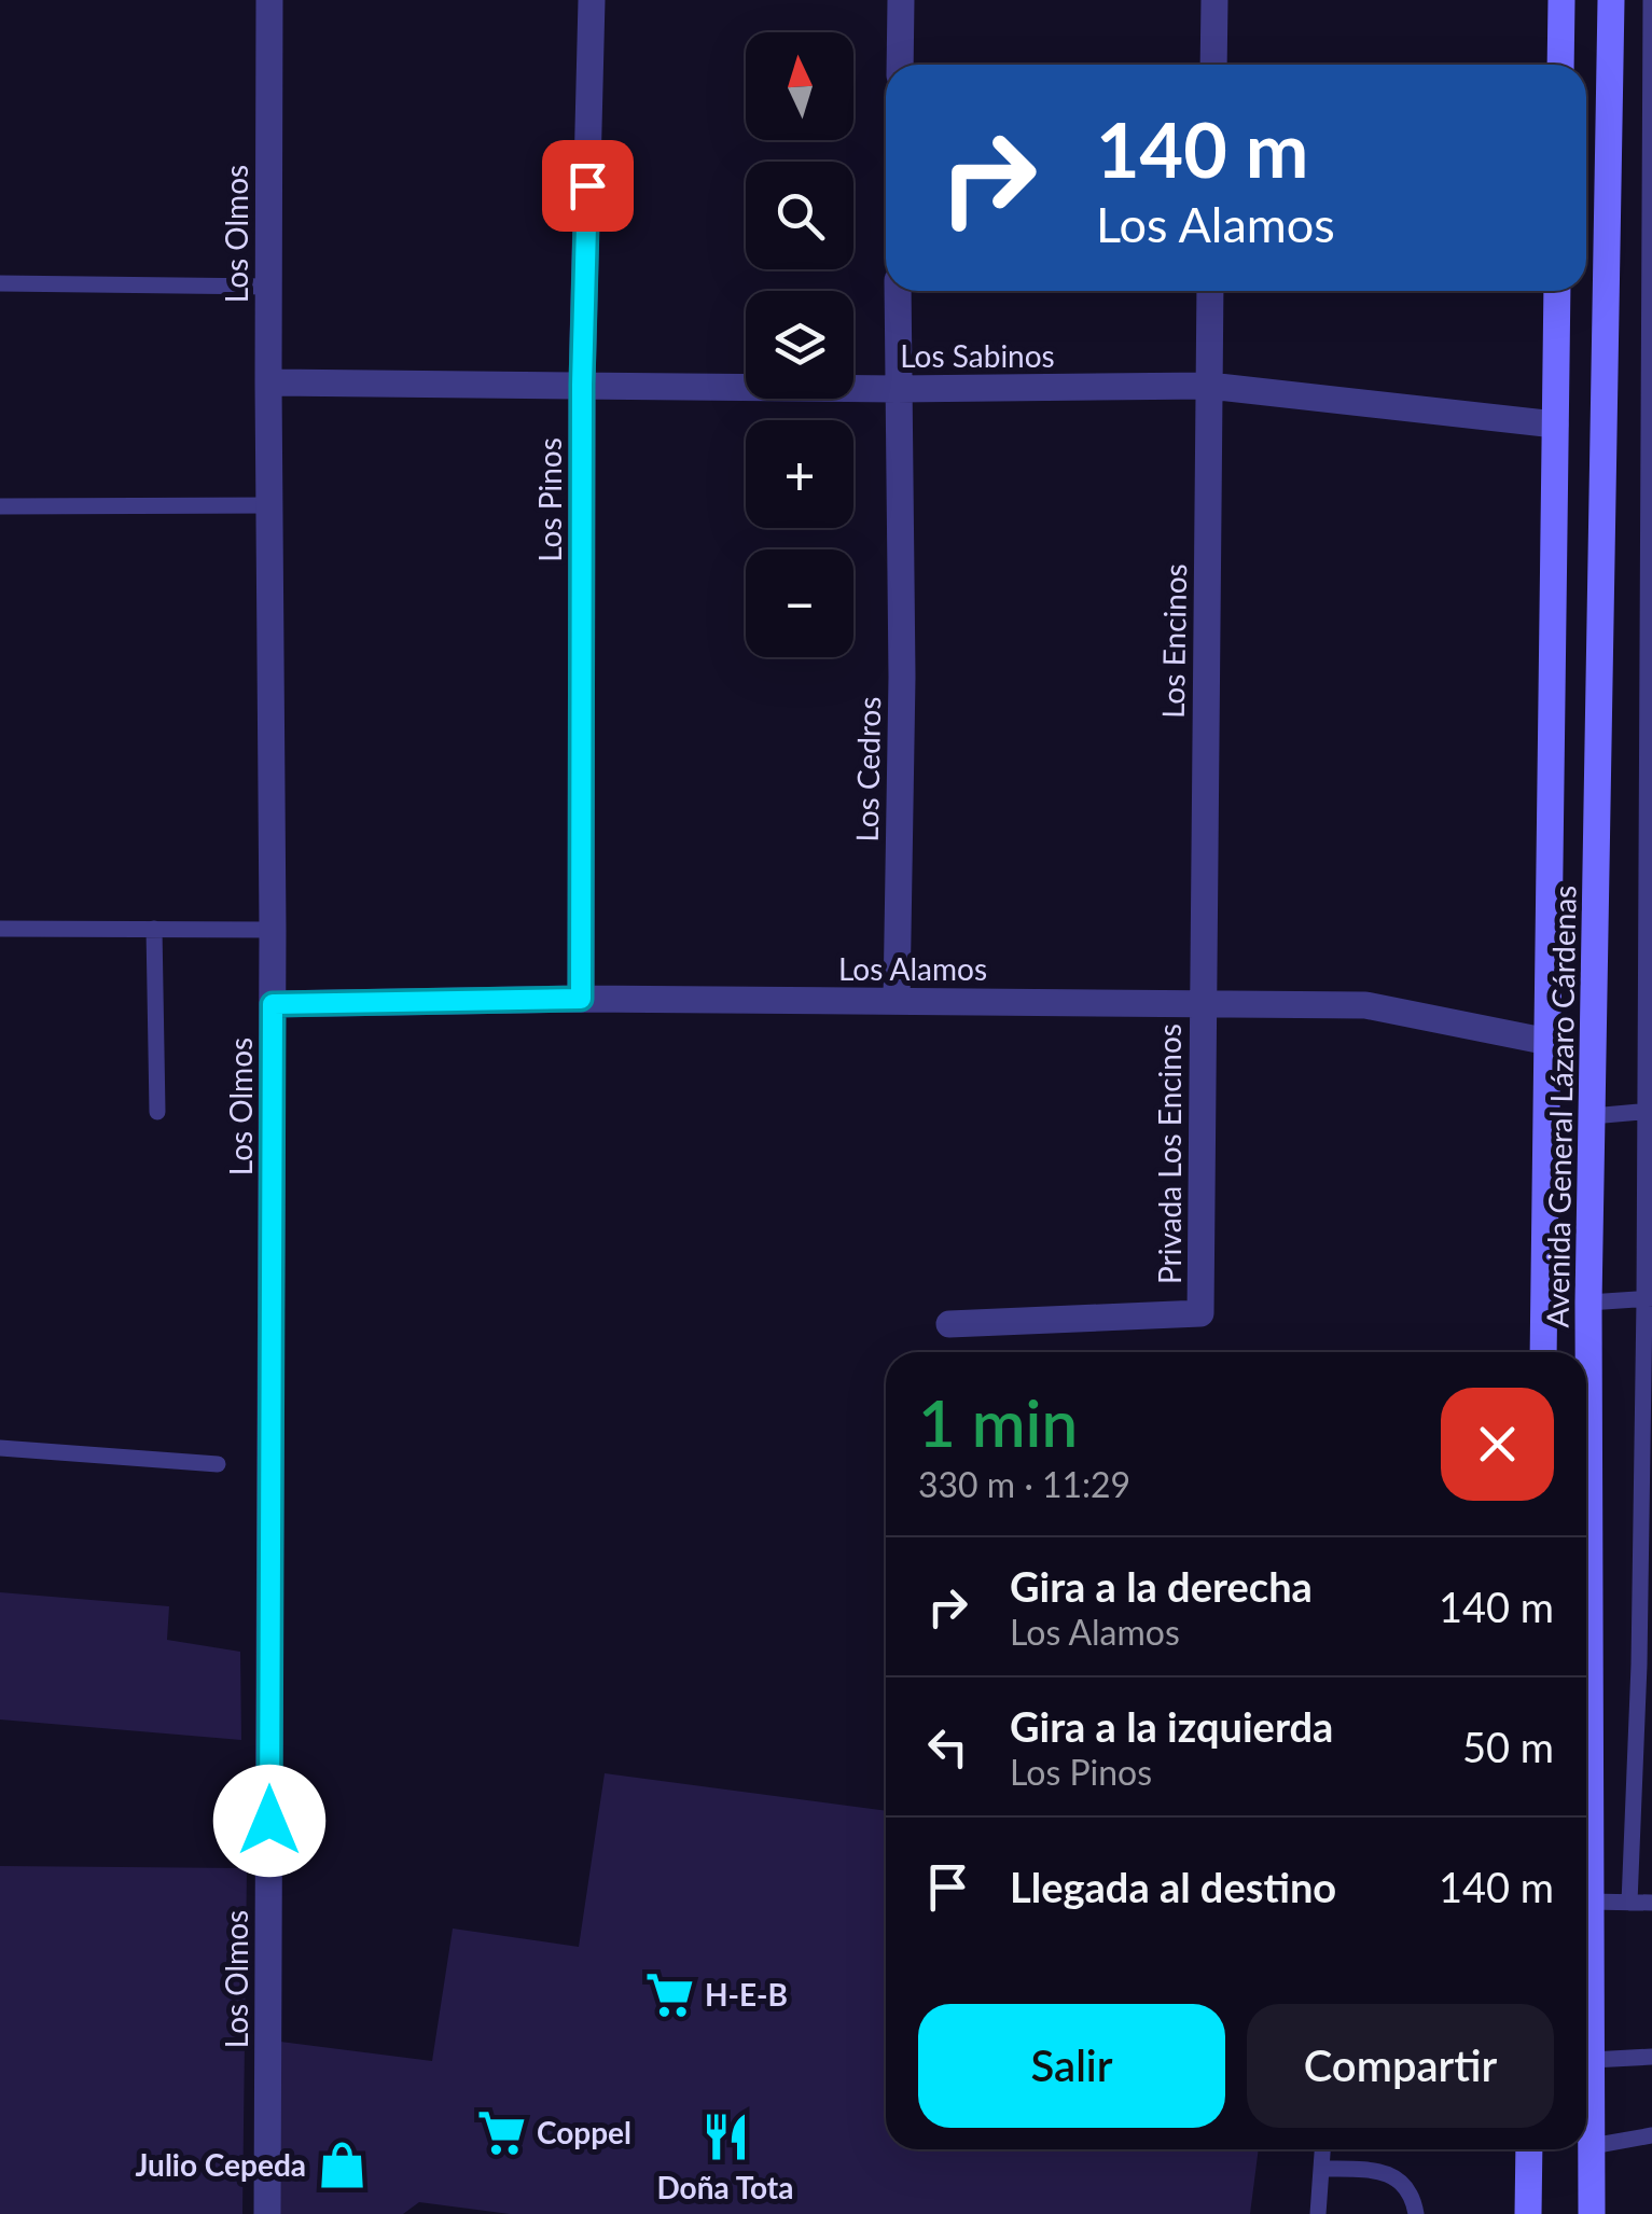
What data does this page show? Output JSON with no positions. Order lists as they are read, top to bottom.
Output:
{
  "streets": {
    "street": [
      "Los Olmos",
      "Los Sabinos",
      "Los Pinos",
      "Los Encinos",
      "Los Cedros",
      "Los Alamos",
      "Avenida General Lázaro Cárdenas",
      "Privada Los Encinos"
    ]
  },
  "crossings": [
    ["Los Olmos", "Los Sabinos"],
    ["Los Olmos", "Los Alamos"],
    ["Los Sabinos", "Los Pinos"],
    ["Los Sabinos", "Los Encinos"],
    ["Los Sabinos", "Los Cedros"],
    ["Los Sabinos", "Avenida General Lázaro Cárdenas"],
    ["Los Pinos", "Los Alamos"],
    ["Los Encinos", "Los Alamos"],
    ["Los Encinos", "Privada Los Encinos"],
    ["Los Cedros", "Los Alamos"],
    ["Los Alamos", "Avenida General Lázaro Cárdenas"],
    ["Los Alamos", "Privada Los Encinos"]
  ],
  "places": {
    "supermarket": ["H-E-B", "Coppel"],
    "restaurant": ["Doña Tota"],
    "shop": ["Julio Cepeda"]
  },
  "north": "top",
  "page": {
    "map_buttons": ["+", "−"],
    "turn": ["140 m", "Los Alamos"],
    "heading": ["1 min", "330 m · 11:29"],
    "list": [
      {
        "name": "Gira a la derecha",
        "note": "Los Alamos",
        "value": "140 m"
      },
      {
        "name": "Gira a la izquierda",
        "note": "Los Pinos",
        "value": "50 m"
      },
      {
        "name": "Llegada al destino",
        "value": "140 m"
      }
    ],
    "buttons": ["Salir", "Compartir"]
  }
}
